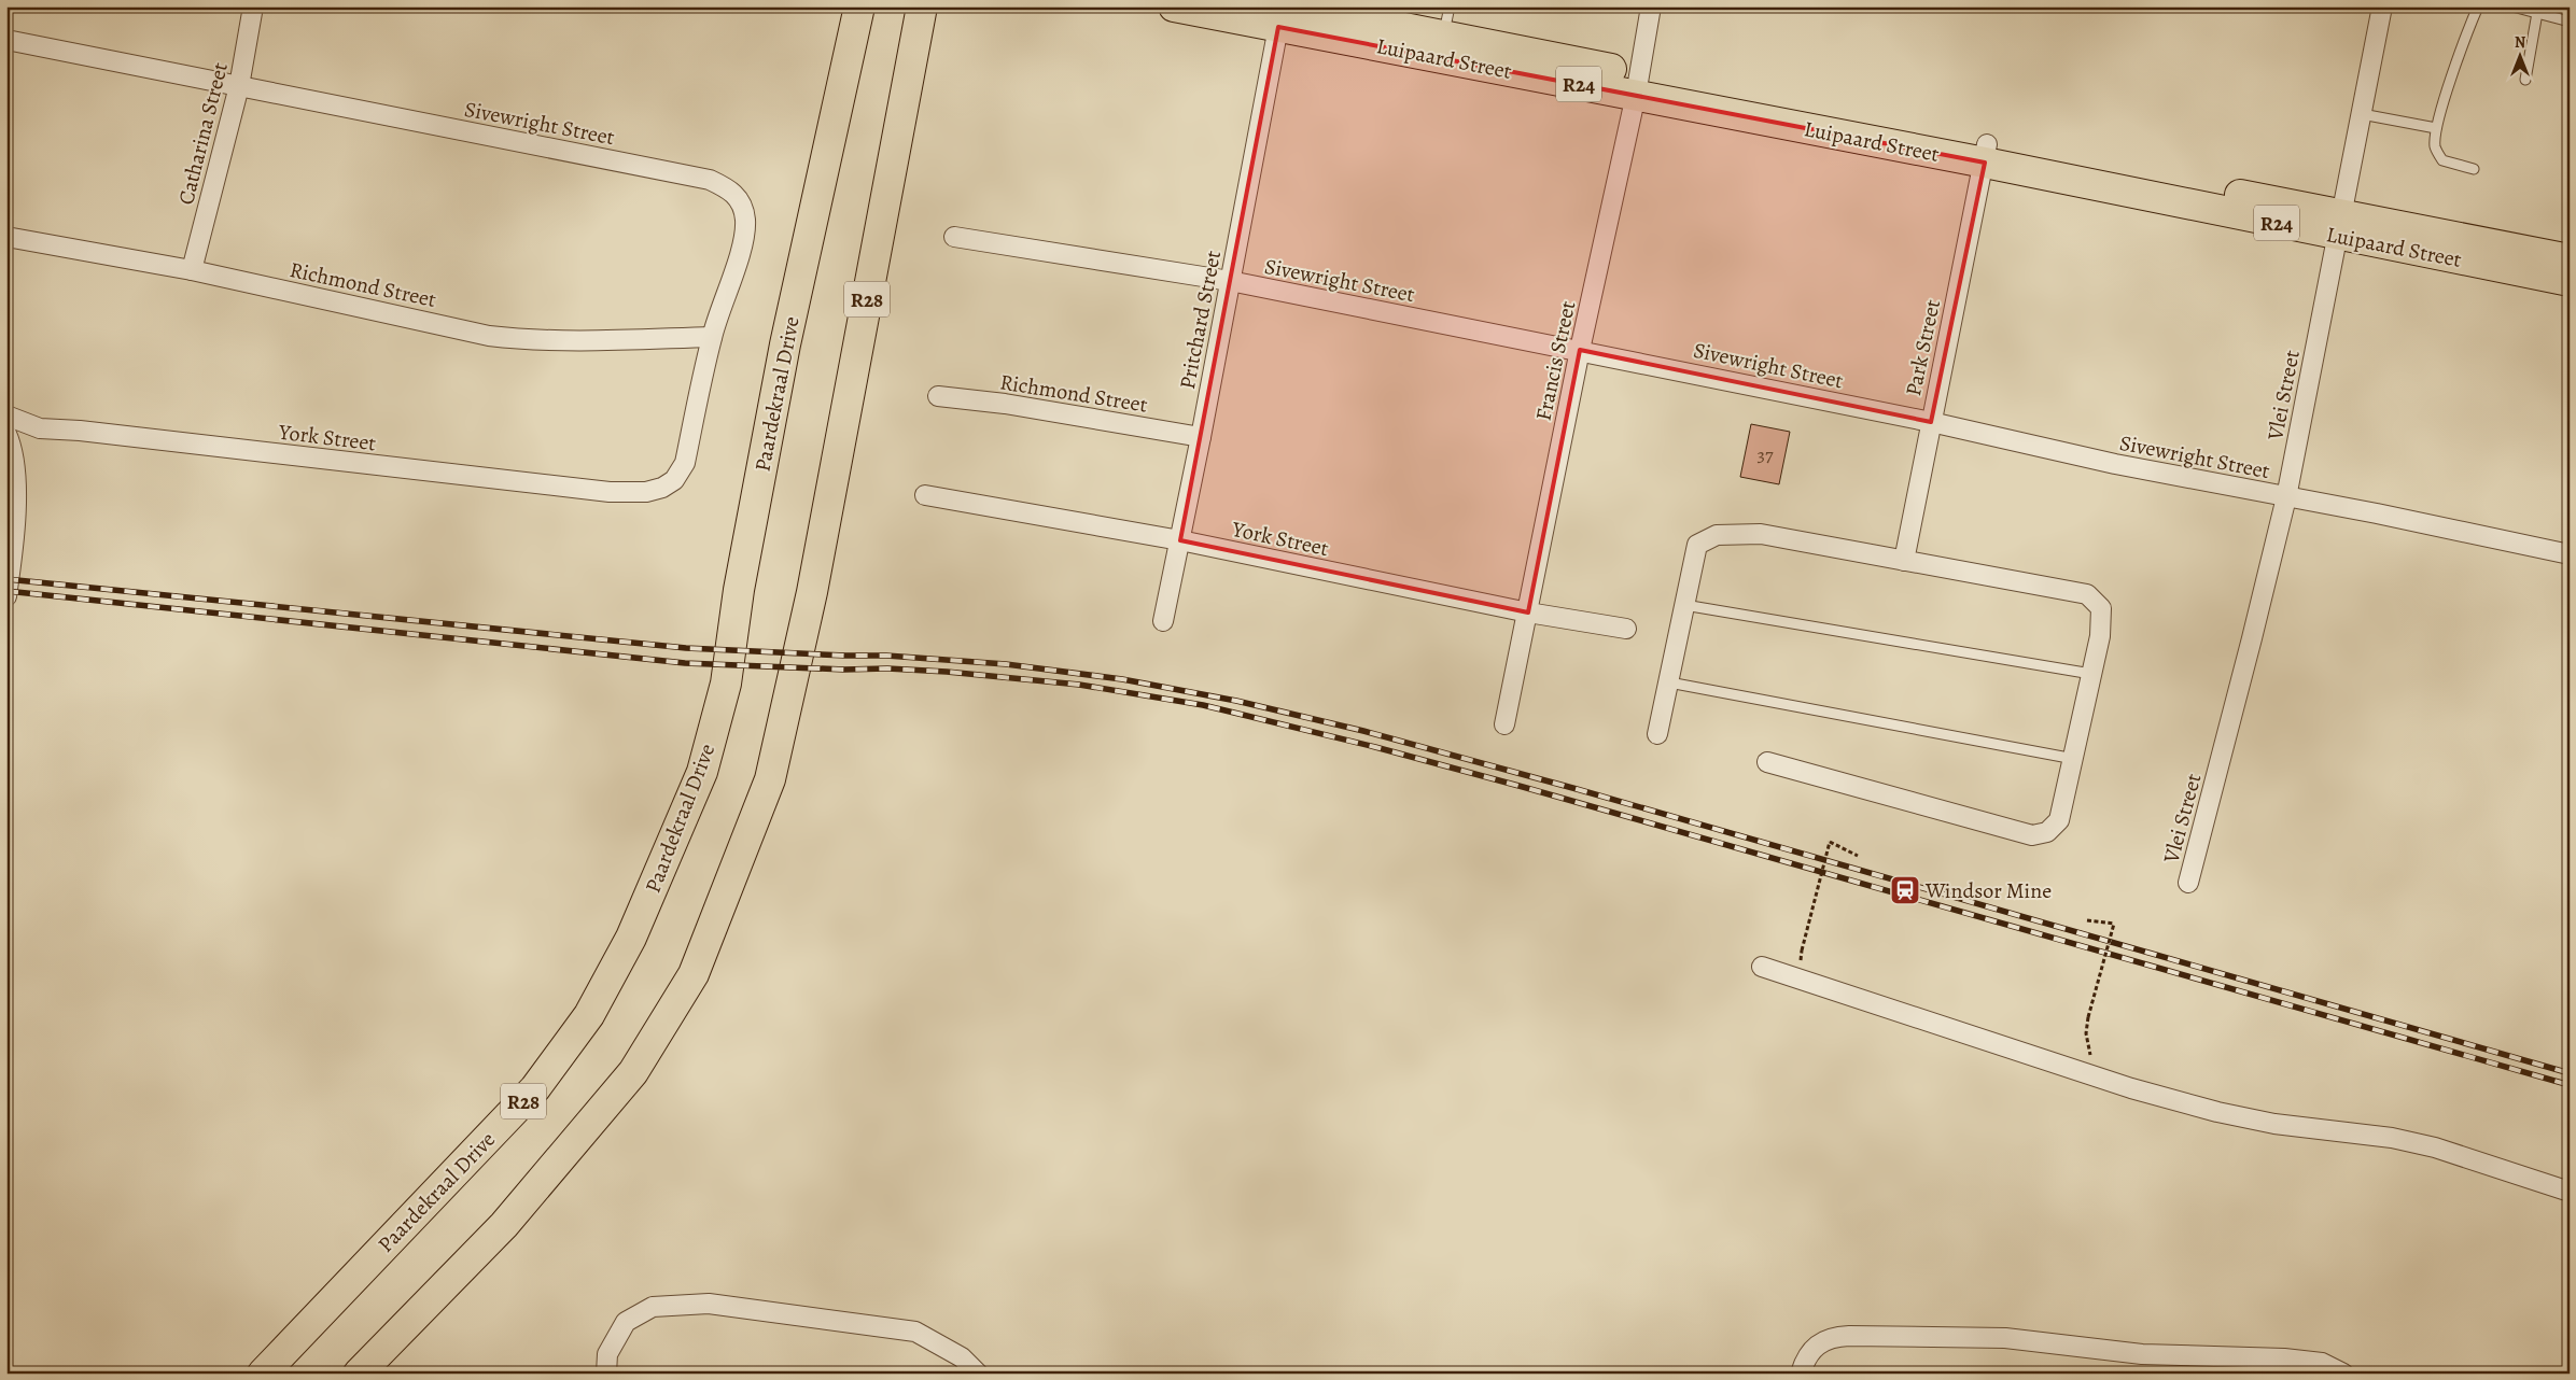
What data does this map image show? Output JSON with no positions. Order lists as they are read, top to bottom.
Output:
{
  "streets": {
    "main road": [
      "Luipaard Street",
      "R24",
      "R28",
      "Paardekraal Drive"
    ],
    "street": [
      "Sivewright Street",
      "Catharina Street",
      "Richmond Street",
      "Pritchard Street",
      "Park Street",
      "Francis Street",
      "Vlei Street",
      "York Street"
    ]
  },
  "crossings": [
    ["Luipaard Street", "Pritchard Street"],
    ["Luipaard Street", "Park Street"],
    ["Luipaard Street", "Francis Street"],
    ["Luipaard Street", "Vlei Street"],
    ["Sivewright Street", "Catharina Street"],
    ["Sivewright Street", "Richmond Street"],
    ["Sivewright Street", "Pritchard Street"],
    ["Sivewright Street", "Park Street"],
    ["Sivewright Street", "Francis Street"],
    ["Sivewright Street", "Vlei Street"],
    ["Sivewright Street", "York Street"],
    ["Catharina Street", "Richmond Street"],
    ["Richmond Street", "Pritchard Street"],
    ["Pritchard Street", "York Street"],
    ["Francis Street", "York Street"]
  ],
  "places": {
    "station": ["Windsor Mine"]
  },
  "house_numbers": ["37"],
  "north": "top"
}
